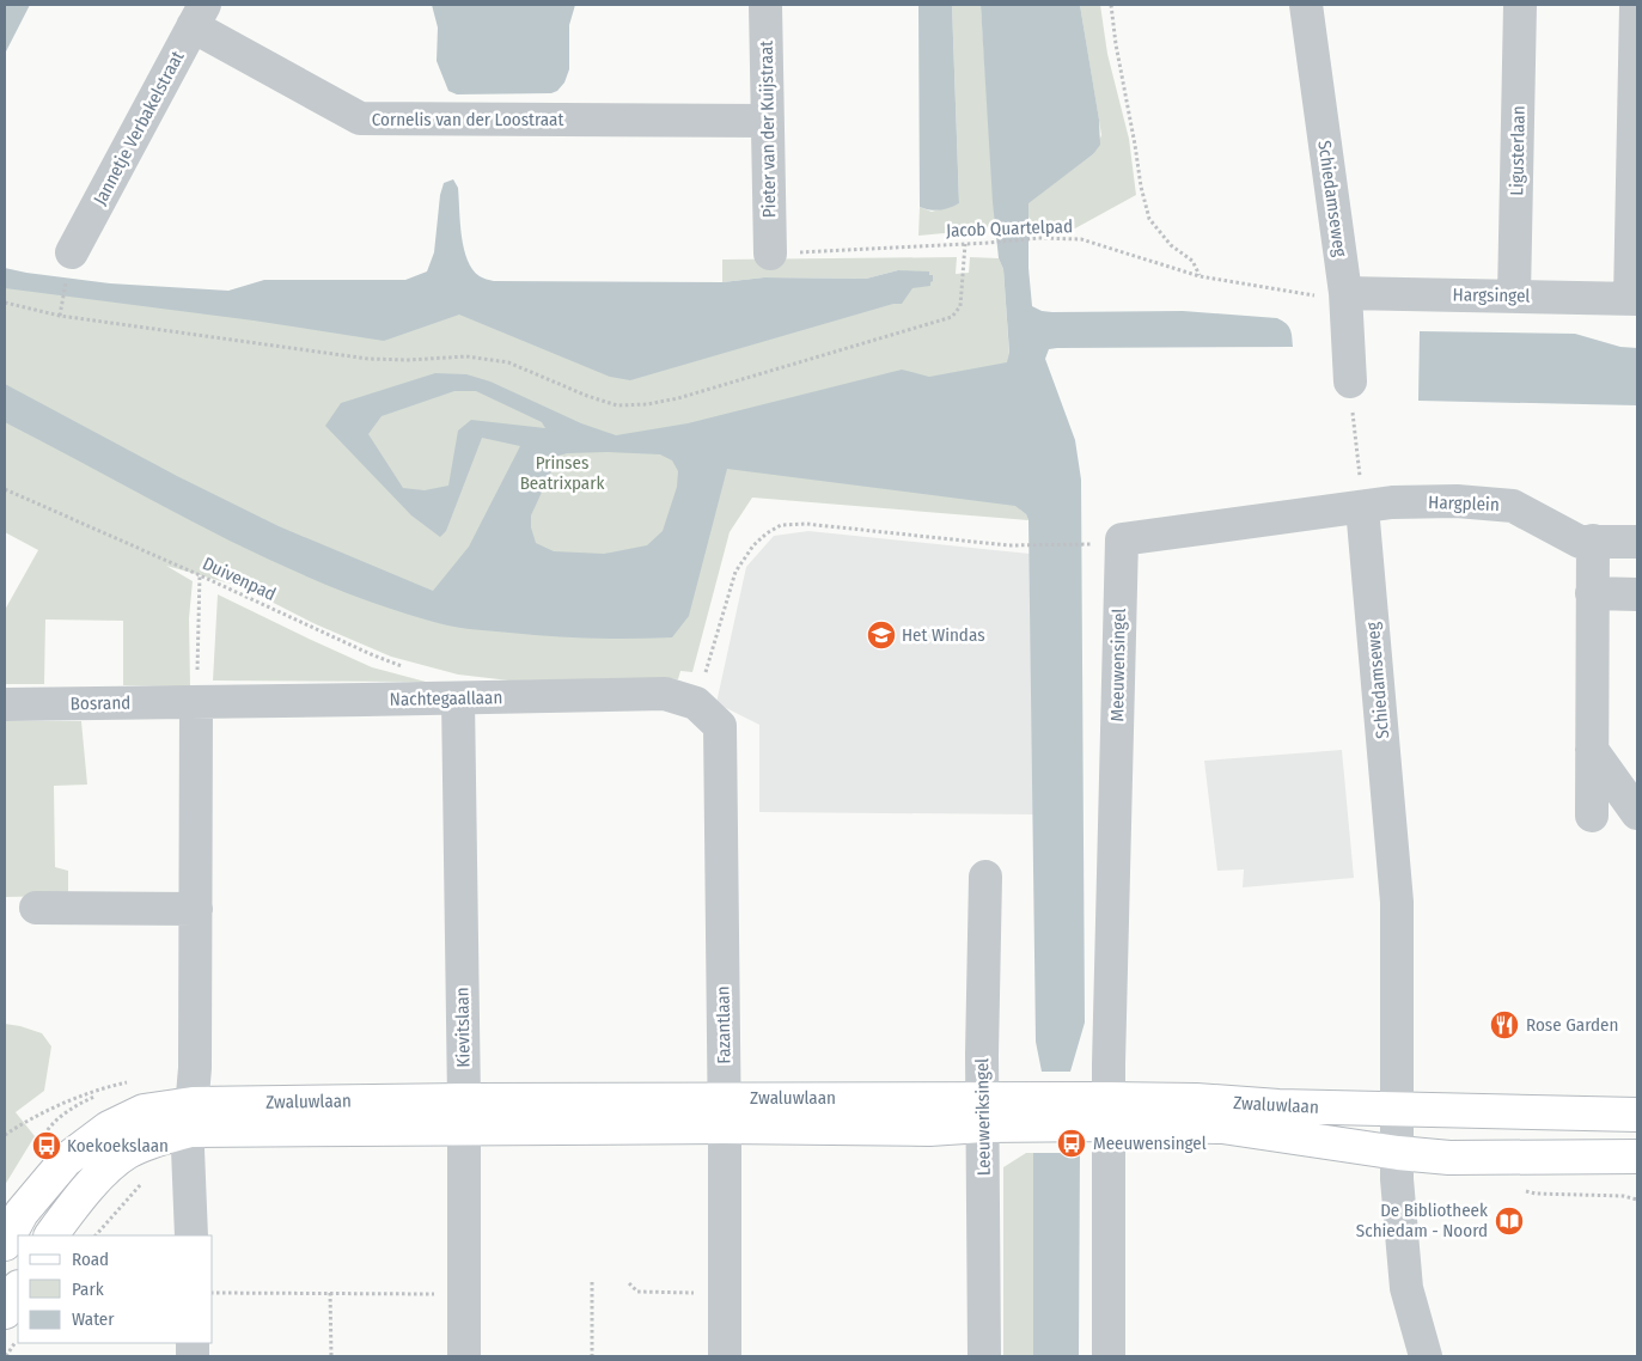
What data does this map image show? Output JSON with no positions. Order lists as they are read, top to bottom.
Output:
{
  "streets": {
    "main road": ["Zwaluwlaan"],
    "street": [
      "Cornelis van der Loostraat",
      "Jannetje Verbakelstraat",
      "Pieter van der Kuijstraat",
      "Ligusterlaan",
      "Schiedamseweg",
      "Hargsingel",
      "Hargplein",
      "Meeuwensingel",
      "Nachtegaallaan",
      "Bosrand",
      "Fazantlaan",
      "Kievitslaan",
      "Leeuweriksingel"
    ],
    "path": ["Jacob Quartelpad", "Duivenpad"]
  },
  "crossings": [
    ["Cornelis van der Loostraat", "Jannetje Verbakelstraat"],
    ["Cornelis van der Loostraat", "Pieter van der Kuijstraat"],
    ["Pieter van der Kuijstraat", "Jacob Quartelpad"],
    ["Ligusterlaan", "Hargsingel"],
    ["Schiedamseweg", "Jacob Quartelpad"],
    ["Schiedamseweg", "Hargsingel"],
    ["Schiedamseweg", "Hargplein"],
    ["Schiedamseweg", "Meeuwensingel"],
    ["Schiedamseweg", "Zwaluwlaan"],
    ["Jacob Quartelpad", "Hargsingel"],
    ["Hargplein", "Meeuwensingel"],
    ["Meeuwensingel", "Zwaluwlaan"],
    ["Nachtegaallaan", "Bosrand"],
    ["Nachtegaallaan", "Fazantlaan"],
    ["Nachtegaallaan", "Kievitslaan"],
    ["Fazantlaan", "Zwaluwlaan"],
    ["Kievitslaan", "Zwaluwlaan"],
    ["Zwaluwlaan", "Leeuweriksingel"]
  ],
  "parks": ["Prinses Beatrixpark"],
  "places": {
    "school or university": ["Het Windas"],
    "restaurant": ["Rose Garden"],
    "bus stop": ["Meeuwensingel", "Koekoekslaan"],
    "library": ["De Bibliotheek Schiedam - Noord"]
  },
  "legend": ["Road", "Park", "Water"]
}
